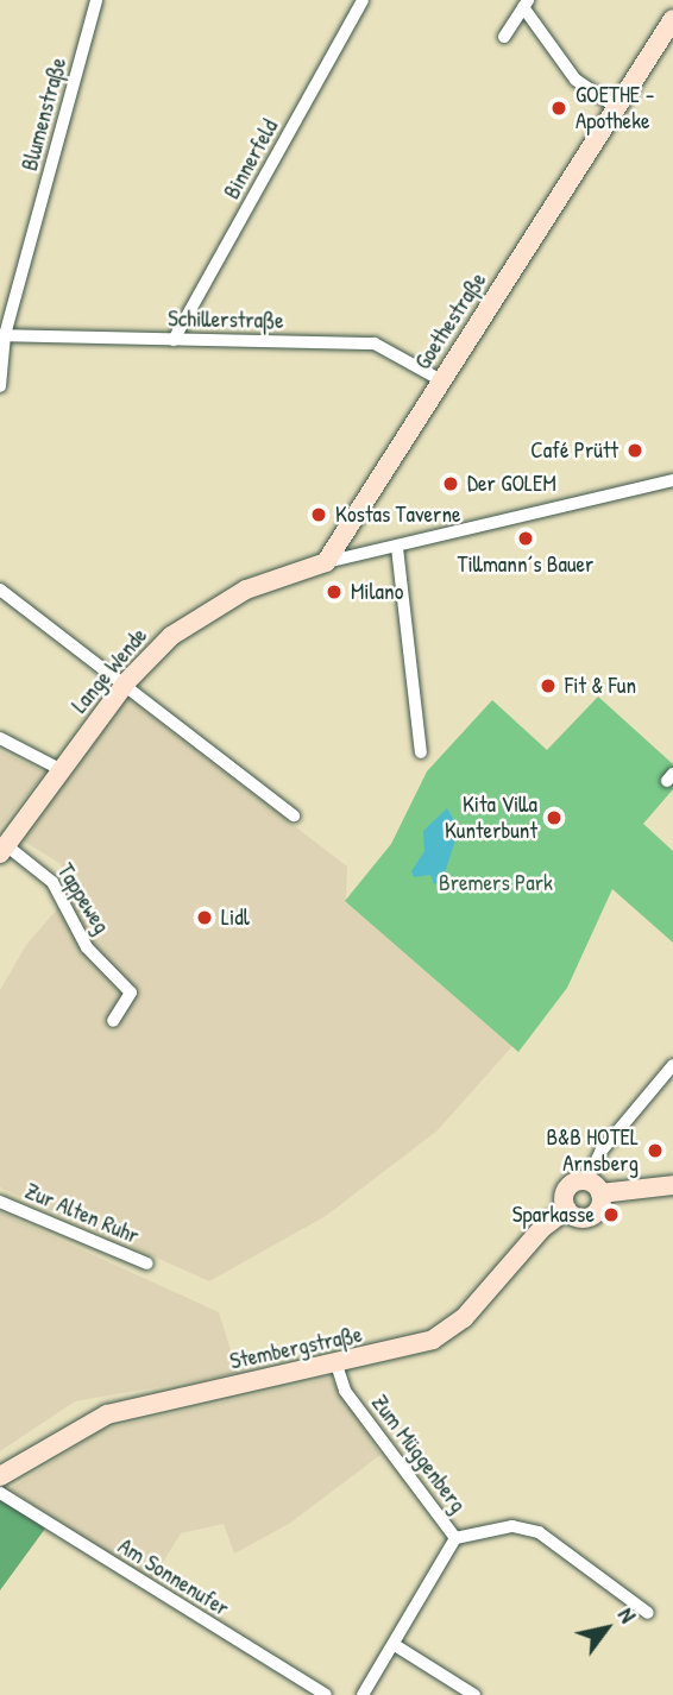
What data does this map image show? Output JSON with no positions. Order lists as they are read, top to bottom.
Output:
{
  "streets": {
    "street": [
      "Blumenstraße",
      "Binnerfeld",
      "Schillerstraße",
      "Goethestraße",
      "Lange Wende",
      "Tappeweg",
      "Zur Alten Ruhr",
      "Stembergstraße",
      "Zum Müggenberg",
      "Am Sonnenufer"
    ]
  },
  "crossings": [
    ["Blumenstraße", "Schillerstraße"],
    ["Binnerfeld", "Schillerstraße"],
    ["Schillerstraße", "Goethestraße"],
    ["Goethestraße", "Lange Wende"],
    ["Lange Wende", "Tappeweg"],
    ["Stembergstraße", "Zum Müggenberg"]
  ],
  "parks": ["Bremers Park"],
  "places": [
    "GOETHE - Apotheke",
    "Café Prütt",
    "Der GOLEM",
    "Kostas Taverne",
    "Tillmann´s Bauer",
    "Milano",
    "Fit & Fun",
    "Kita Villa Kunterbunt",
    "Lidl",
    "B&B HOTEL Arnsberg",
    "Sparkasse"
  ],
  "north": "top right"
}
